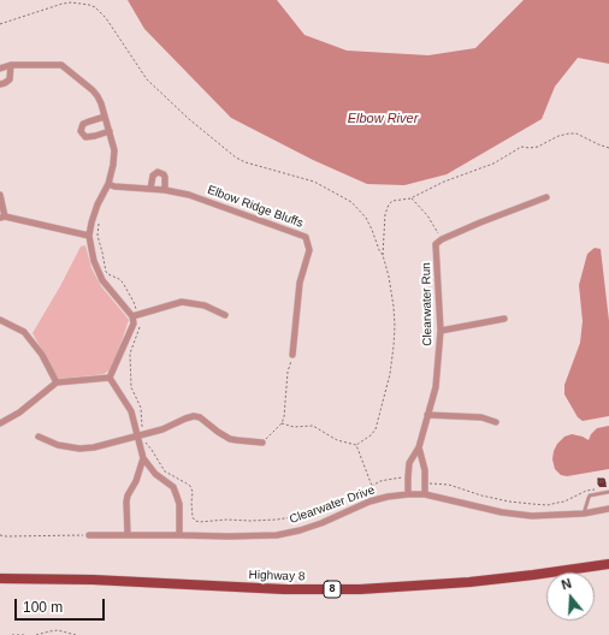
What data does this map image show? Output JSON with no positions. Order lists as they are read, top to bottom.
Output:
{
  "streets": {
    "main road": ["Highway 8", "8"],
    "street": ["Elbow Ridge Bluffs", "Clearwater Run", "Clearwater Drive"]
  },
  "crossings": [
    ["Clearwater Run", "Clearwater Drive"]
  ],
  "water": ["Elbow River"],
  "scale_bar": "100 m",
  "north": "top"
}
